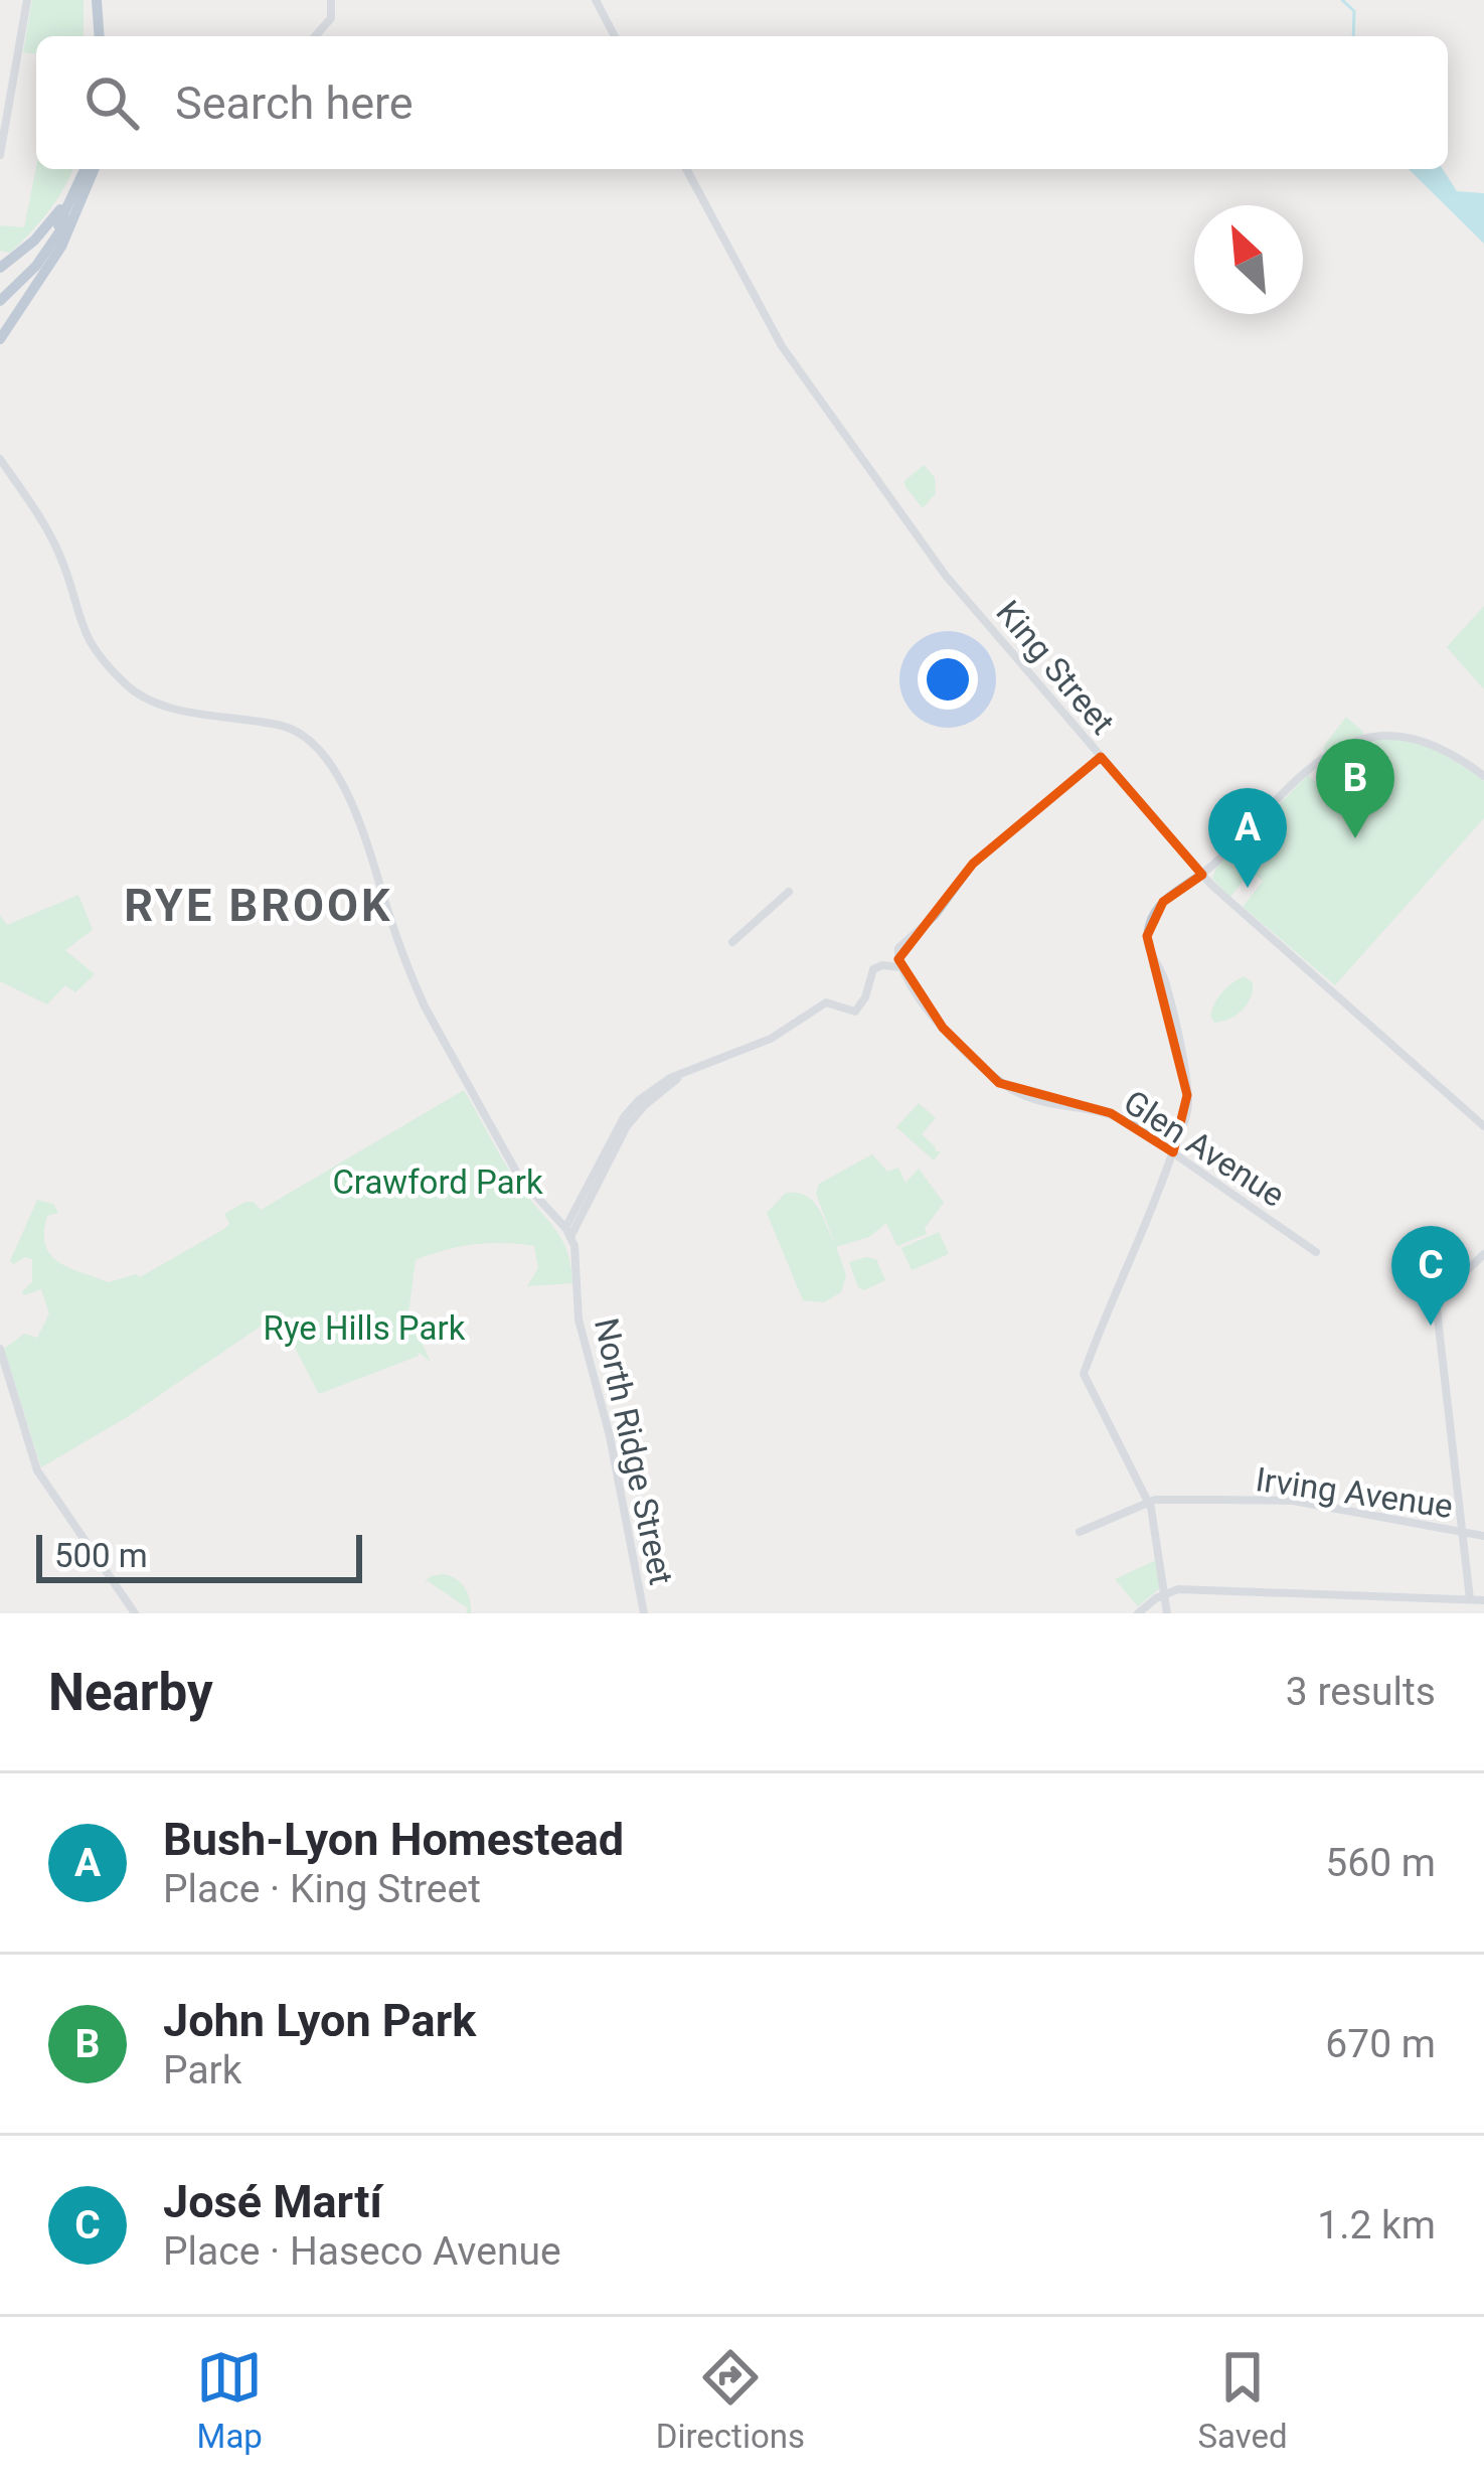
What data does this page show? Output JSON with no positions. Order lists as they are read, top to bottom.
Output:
{
  "streets": {
    "street": [
      "King Street",
      "Glen Avenue",
      "North Ridge Street",
      "Irving Avenue"
    ]
  },
  "districts": ["RYE BROOK"],
  "parks": ["Crawford Park", "Rye Hills Park"],
  "scale_bar": "500 m",
  "north": "top left",
  "page": {
    "search": "Search here",
    "pins": ["B", "A", "C"],
    "scale": "500 m",
    "heading": ["Nearby", "3 results"],
    "list": [
      {
        "mark": "A",
        "name": "Bush-Lyon Homestead",
        "note": "Place · King Street",
        "value": "560 m"
      },
      {
        "mark": "B",
        "name": "John Lyon Park",
        "note": "Park",
        "value": "670 m"
      },
      {
        "mark": "C",
        "name": "José Martí",
        "note": "Place · Haseco Avenue",
        "value": "1.2 km"
      }
    ],
    "nav": ["Map", "Directions", "Saved"]
  }
}
